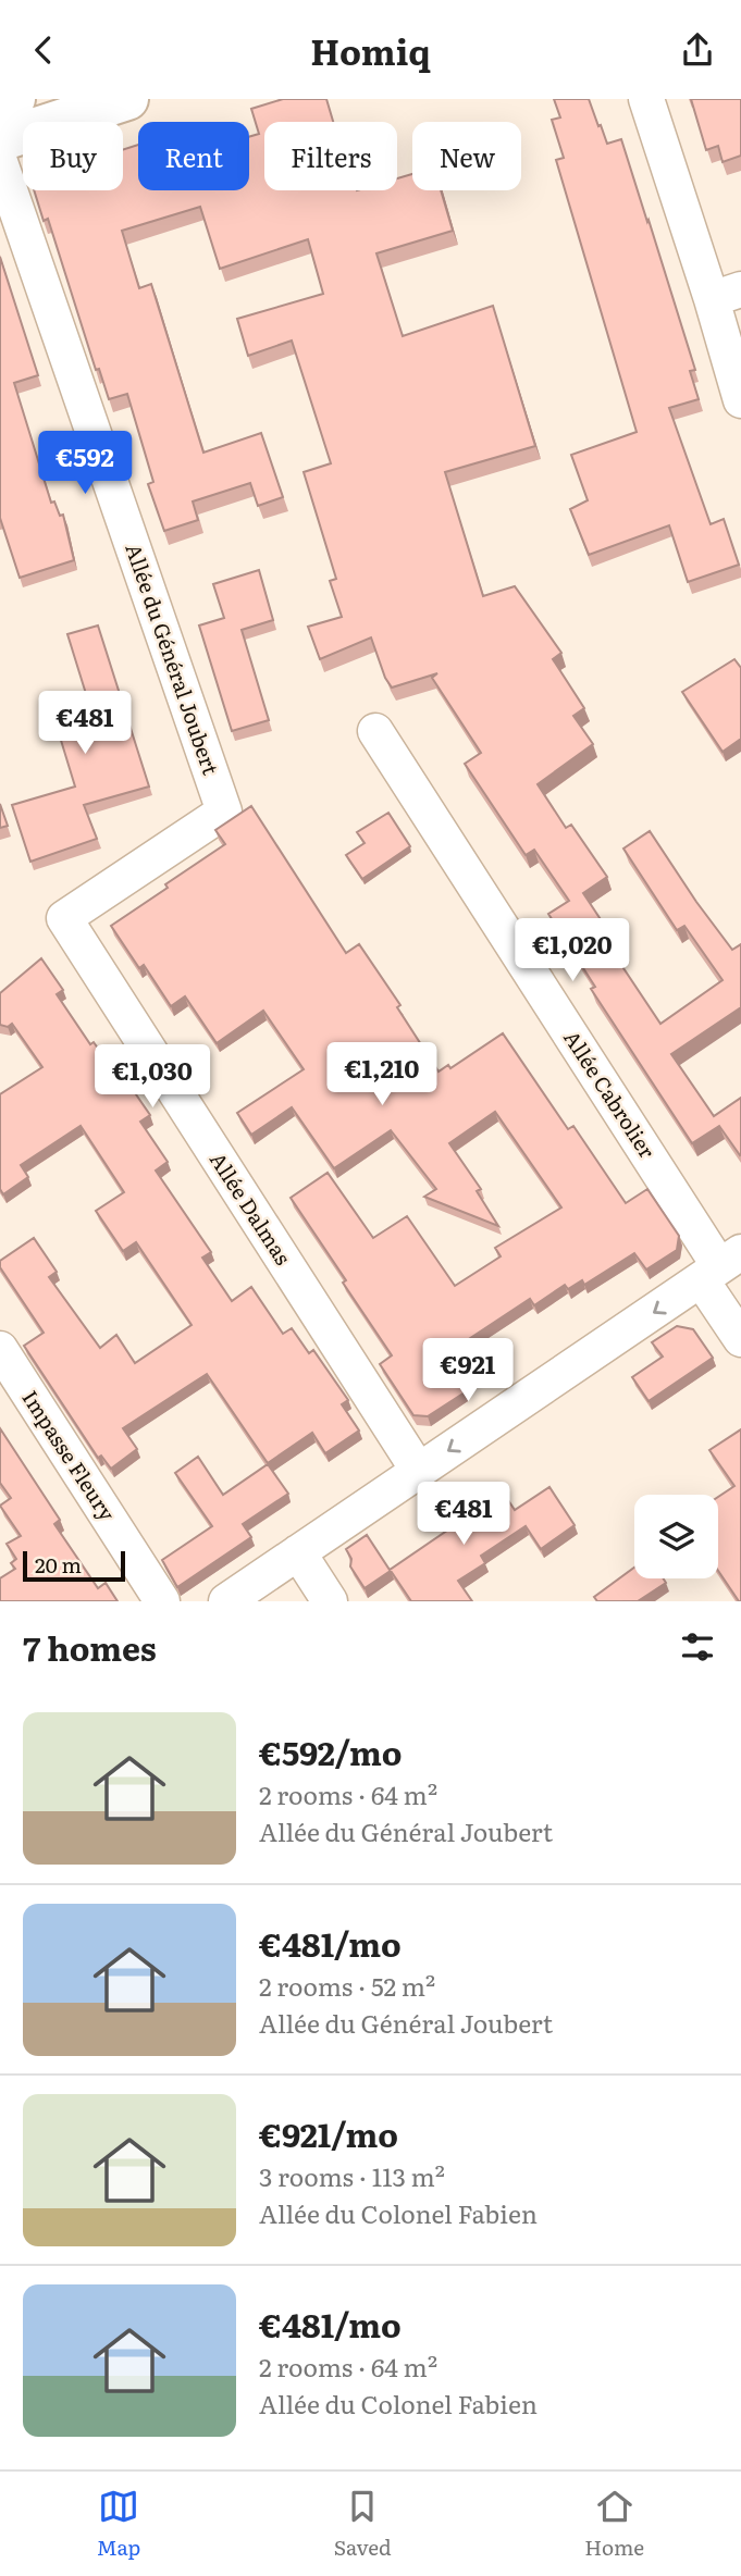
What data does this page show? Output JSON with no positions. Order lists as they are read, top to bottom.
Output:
{
  "streets": {
    "street": [
      "Allée du Général Joubert",
      "Allée Cabrolier",
      "Allée Dalmas",
      "Impasse Fleury"
    ]
  },
  "crossings": [
    ["Allée du Général Joubert", "Allée Dalmas"]
  ],
  "scale_bar": "20 m",
  "page": {
    "header": "Homiq",
    "chip": [
      "Buy",
      "Rent",
      "Filters",
      "New"
    ],
    "price": [
      "€592",
      "€481",
      "€1,020",
      "€1,210",
      "€1,030",
      "€921",
      "€481"
    ],
    "scale": "20 m",
    "heading": "7 homes",
    "list": [
      {
        "name": "€592/mo",
        "note": "2 rooms · 64 m² · Allée du Général Joubert"
      },
      {
        "name": "€481/mo",
        "note": "2 rooms · 52 m² · Allée du Général Joubert"
      },
      {
        "name": "€921/mo",
        "note": "3 rooms · 113 m² · Allée du Colonel Fabien"
      },
      {
        "name": "€481/mo",
        "note": "2 rooms · 64 m² · Allée du Colonel Fabien"
      }
    ],
    "tabs": ["Map", "Saved", "Home"]
  }
}
